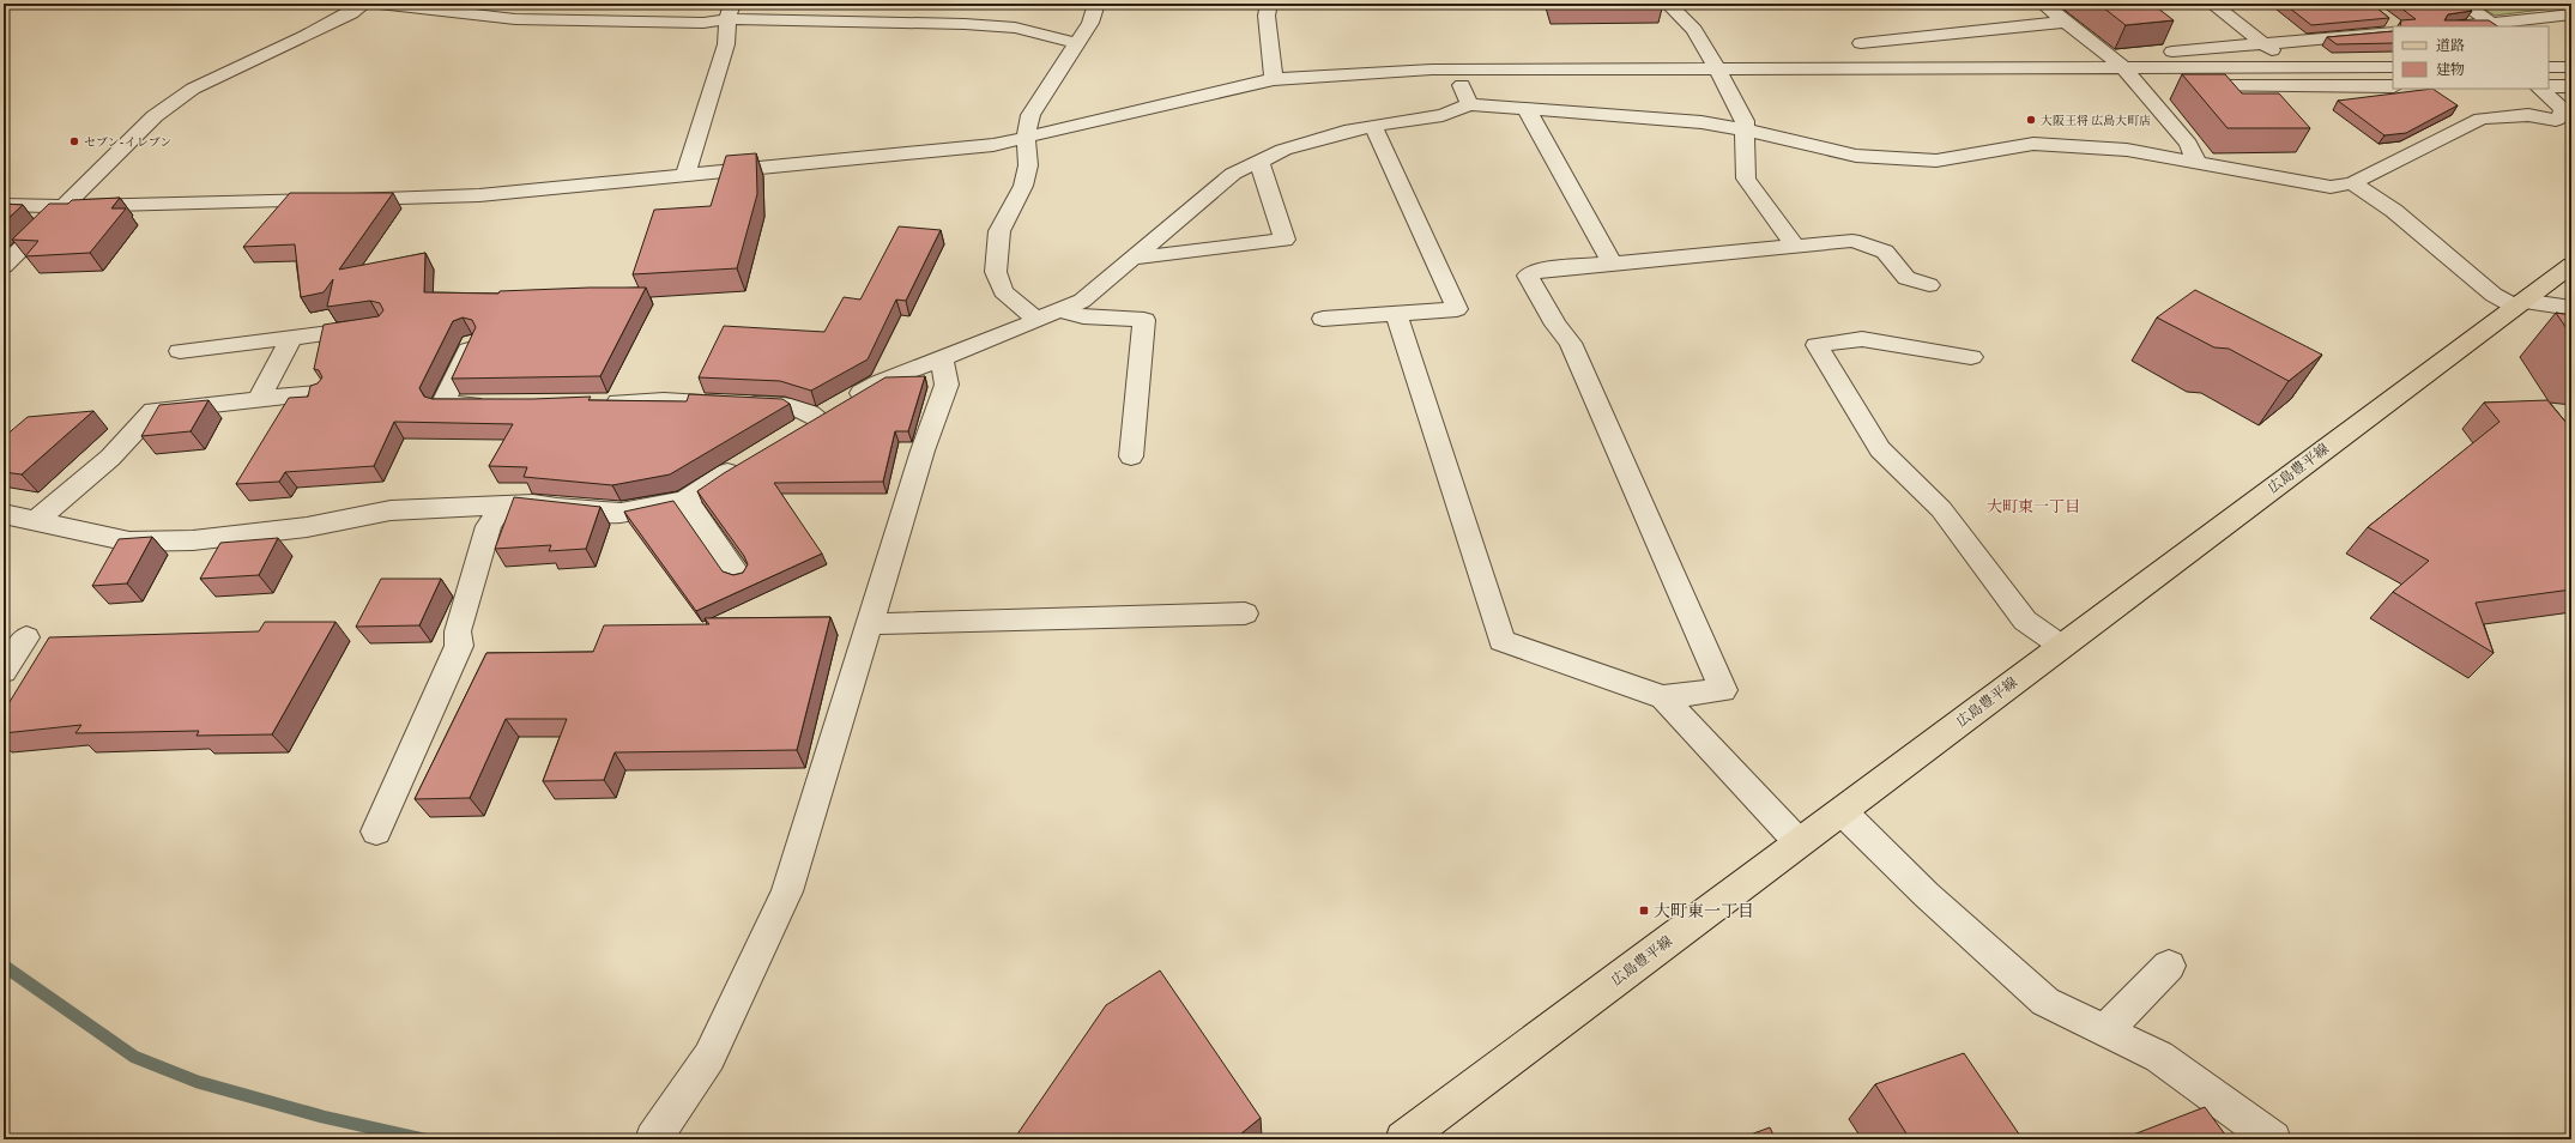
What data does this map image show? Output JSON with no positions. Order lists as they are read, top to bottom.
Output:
{
  "streets": {
    "main road": ["広島豊平線"]
  },
  "districts": ["大町東一丁目"],
  "places": {
    "other": ["大阪王将 広島大町店", "セブン-イレブン"],
    "transit": ["大町東一丁目"]
  },
  "legend": ["道路", "建物"]
}
